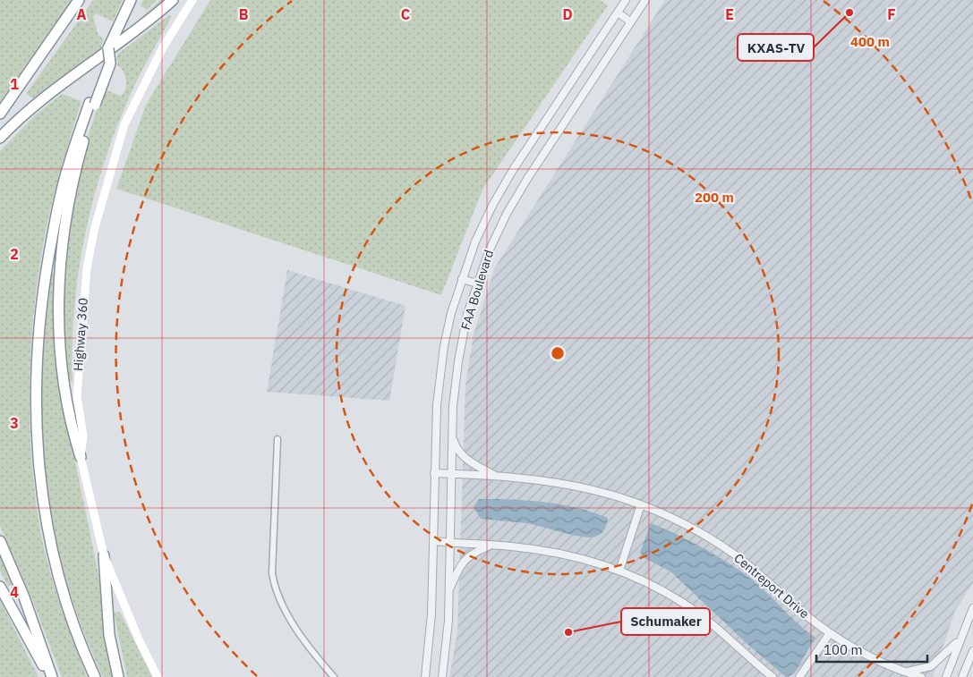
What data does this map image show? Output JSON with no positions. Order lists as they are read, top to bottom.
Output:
{
  "streets": {
    "main road": ["Highway 360"],
    "street": ["FAA Boulevard", "Centreport Drive"]
  },
  "crossings": [
    ["FAA Boulevard", "Centreport Drive"]
  ],
  "places": ["KXAS-TV", "Schumaker"],
  "scale_bar": "100 m",
  "grid": {
    "columns": [
      "A",
      "B",
      "C",
      "D",
      "E",
      "F"
    ],
    "rows": [
      "1",
      "2",
      "3",
      "4"
    ]
  },
  "rings": ["400 m", "200 m"]
}
